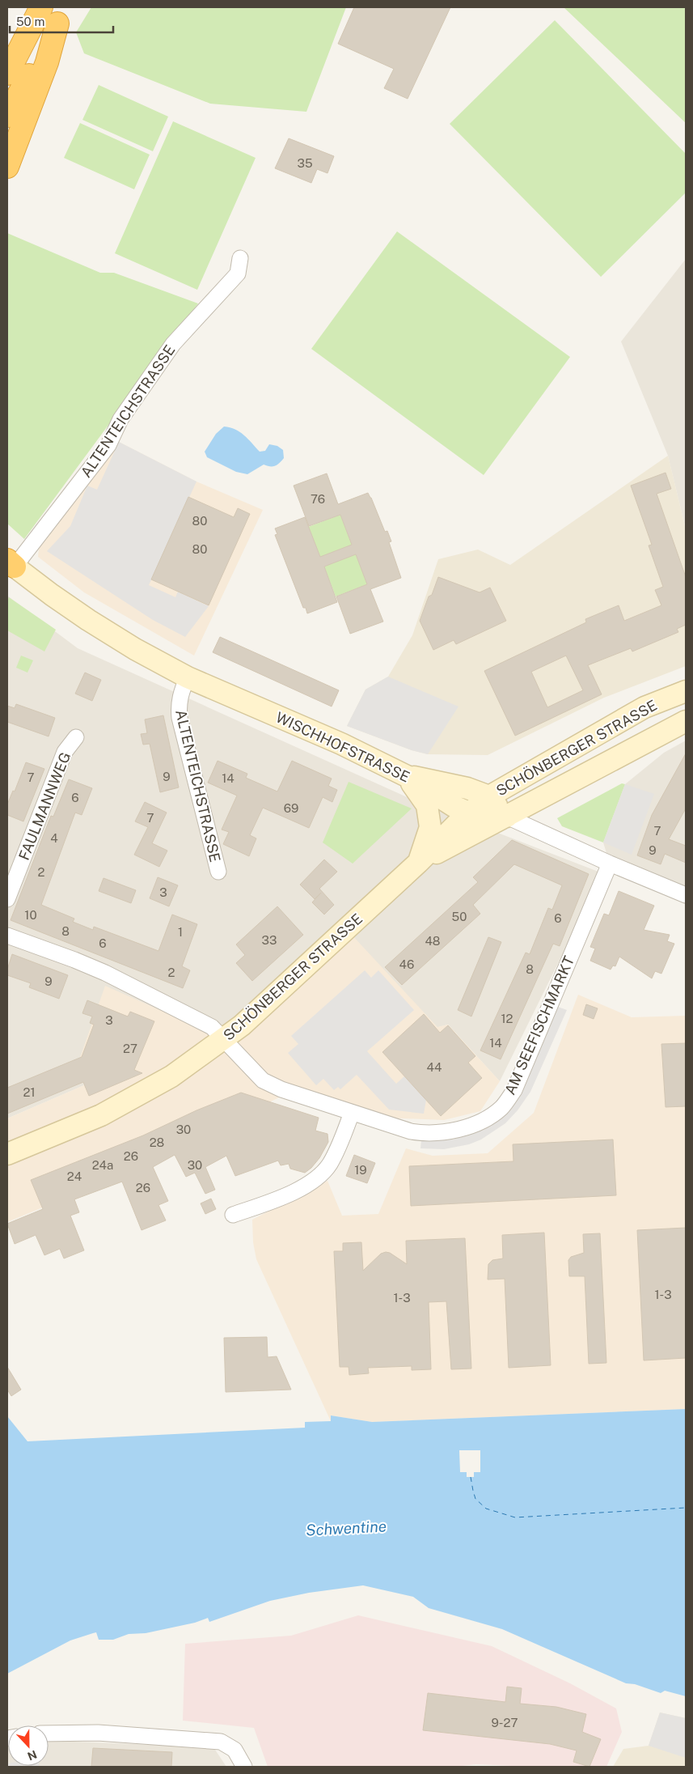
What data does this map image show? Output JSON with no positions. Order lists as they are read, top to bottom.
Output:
{
  "streets": {
    "main road": ["WISCHHOFSTRASSE", "SCHÖNBERGER STRASSE"],
    "street": ["ALTENTEICHSTRASSE", "FAULMANNWEG", "AM SEEFISCHMARKT"]
  },
  "crossings": [
    ["ALTENTEICHSTRASSE", "WISCHHOFSTRASSE"],
    ["WISCHHOFSTRASSE", "SCHÖNBERGER STRASSE"],
    ["WISCHHOFSTRASSE", "AM SEEFISCHMARKT"],
    ["SCHÖNBERGER STRASSE", "AM SEEFISCHMARKT"]
  ],
  "water": ["Schwentine"],
  "house_numbers": [
    "35",
    "76",
    "80",
    "80",
    "9",
    "7",
    "14",
    "6",
    "69",
    "7",
    "7",
    "4",
    "9",
    "2",
    "3",
    "10",
    "50",
    "6",
    "8",
    "1",
    "33",
    "48",
    "6",
    "46",
    "8",
    "2",
    "9",
    "12",
    "3",
    "14",
    "27",
    "44",
    "21",
    "30",
    "28",
    "26",
    "24a",
    "30",
    "19",
    "24",
    "26",
    "1-3",
    "1-3",
    "9-27"
  ],
  "scale_bar": "50 m",
  "north": "bottom"
}
